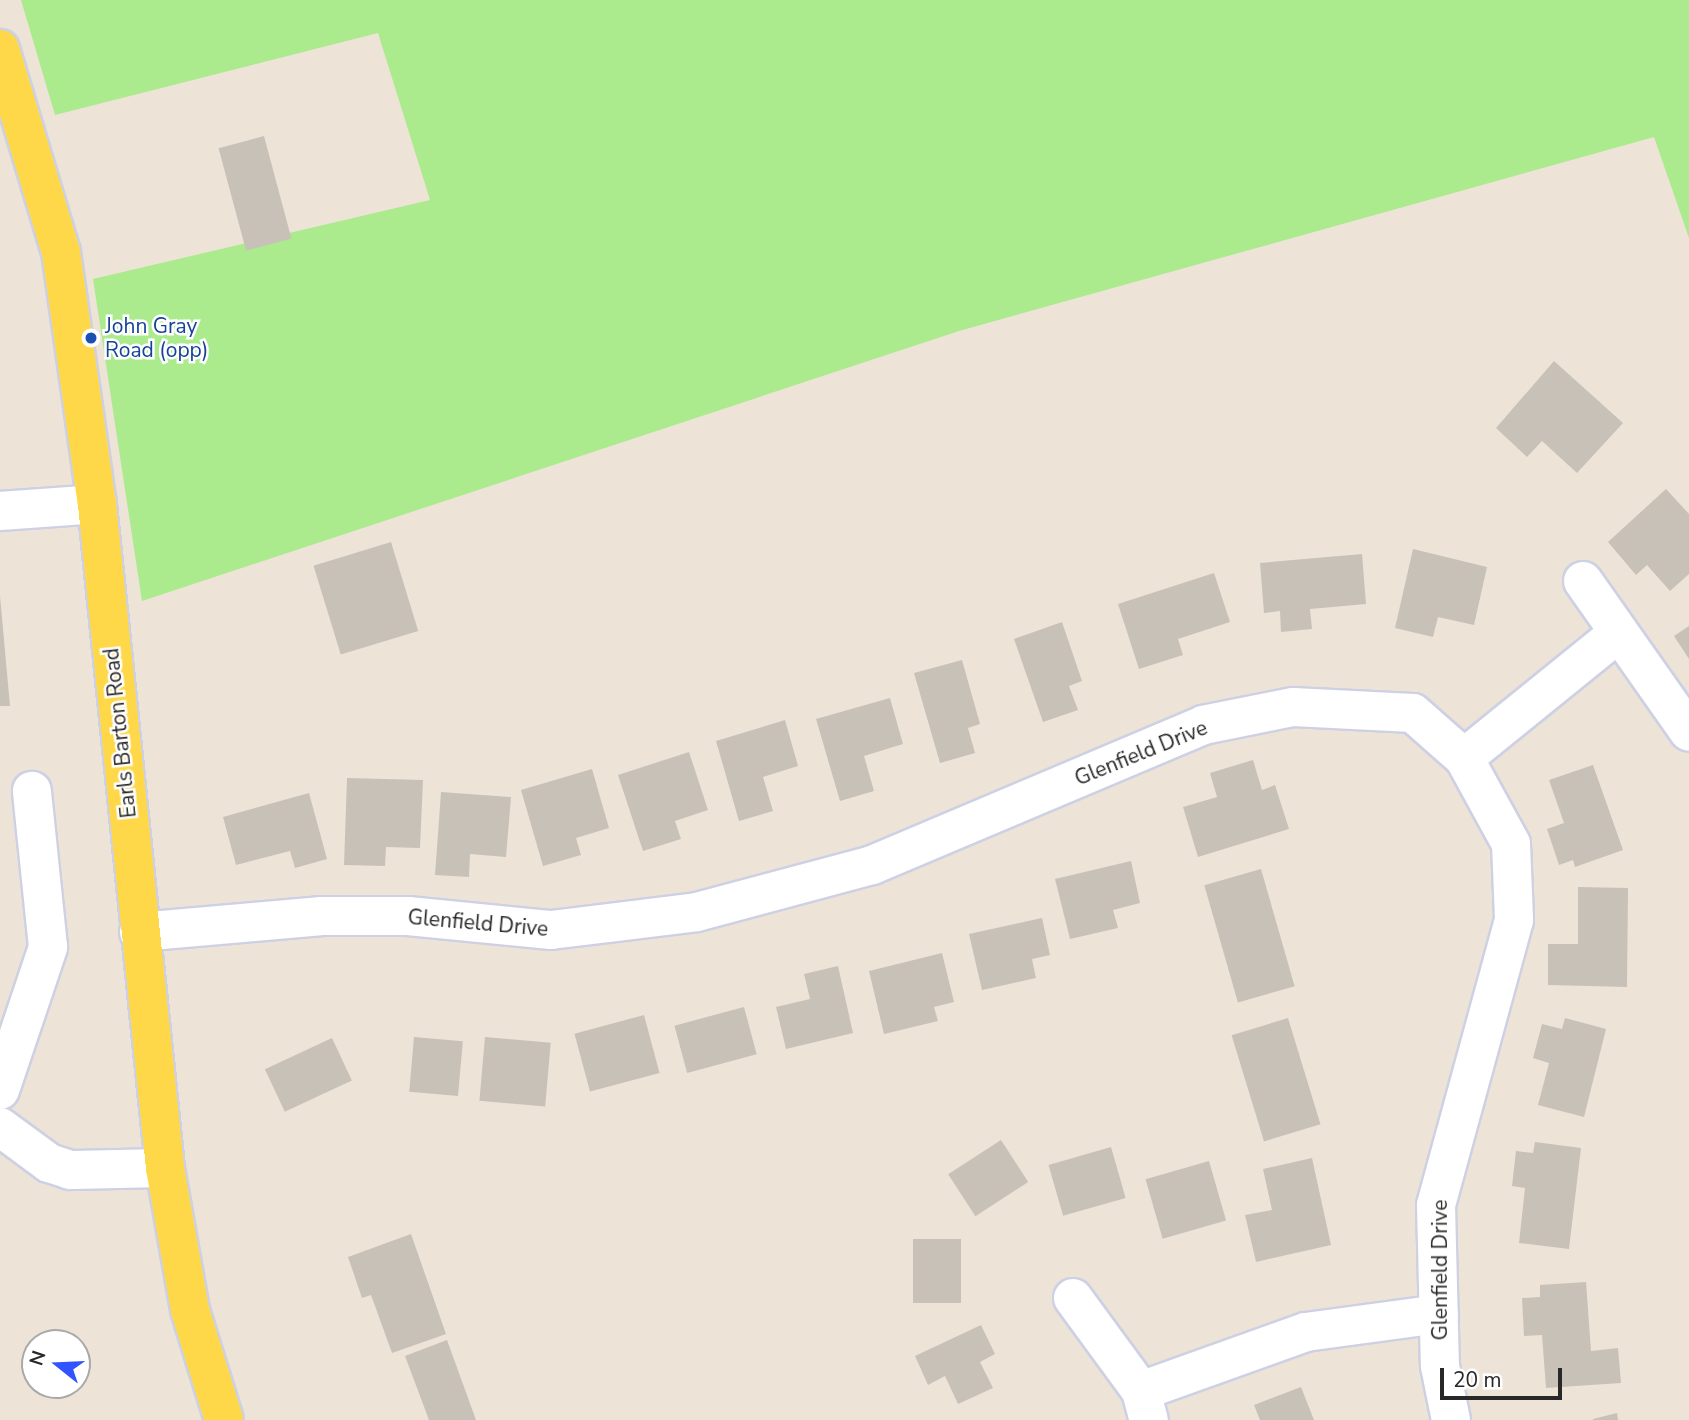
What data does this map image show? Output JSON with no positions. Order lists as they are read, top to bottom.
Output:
{
  "streets": {
    "main road": ["Earls Barton Road"],
    "street": ["Glenfield Drive"]
  },
  "crossings": [
    ["Earls Barton Road", "Glenfield Drive"]
  ],
  "places": ["John Gray Road (opp)"],
  "scale_bar": "20 m",
  "north": "left"
}
